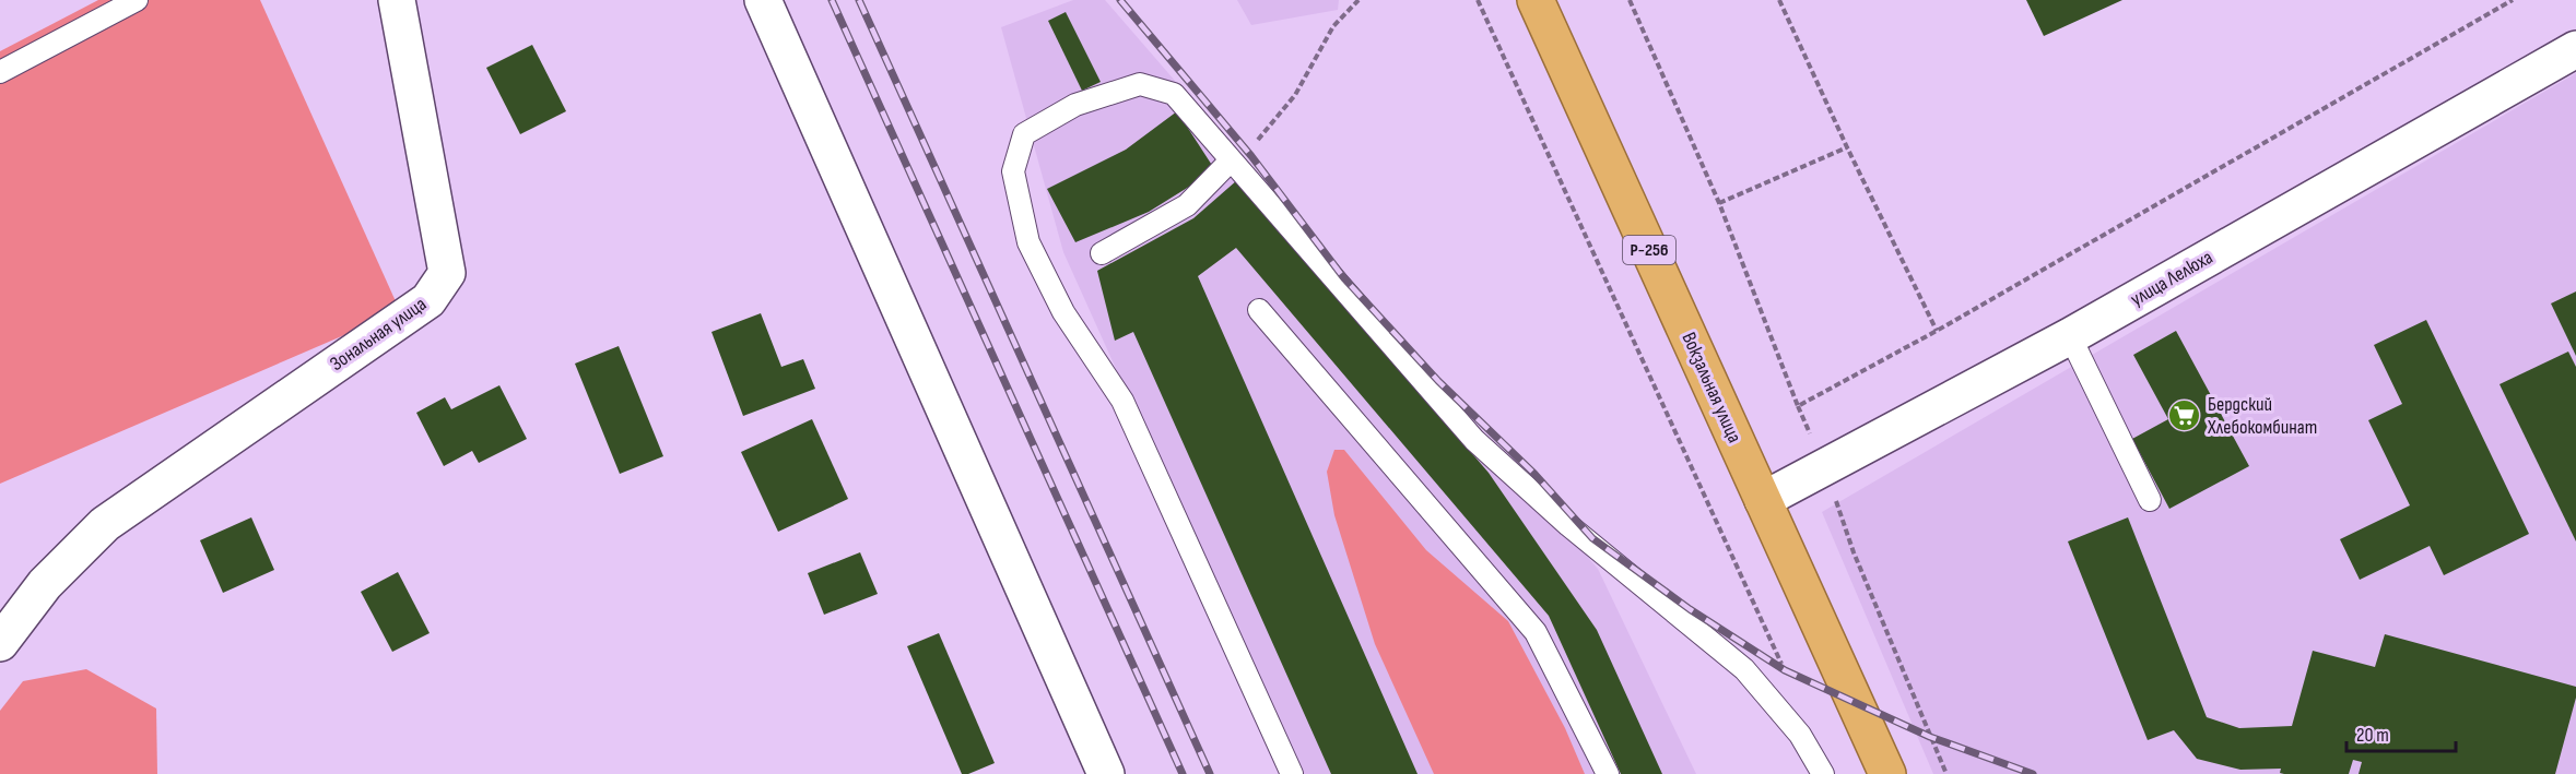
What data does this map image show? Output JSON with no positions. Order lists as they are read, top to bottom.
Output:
{
  "streets": {
    "highway": ["Р-256", "Вокзальная улица"],
    "street": ["улица Лелюха", "Зональная улица"]
  },
  "crossings": [
    ["улица Лелюха", "Вокзальная улица"]
  ],
  "places": {
    "supermarket": ["Бердский Хлебокомбинат"]
  },
  "scale_bar": "20 m"
}
